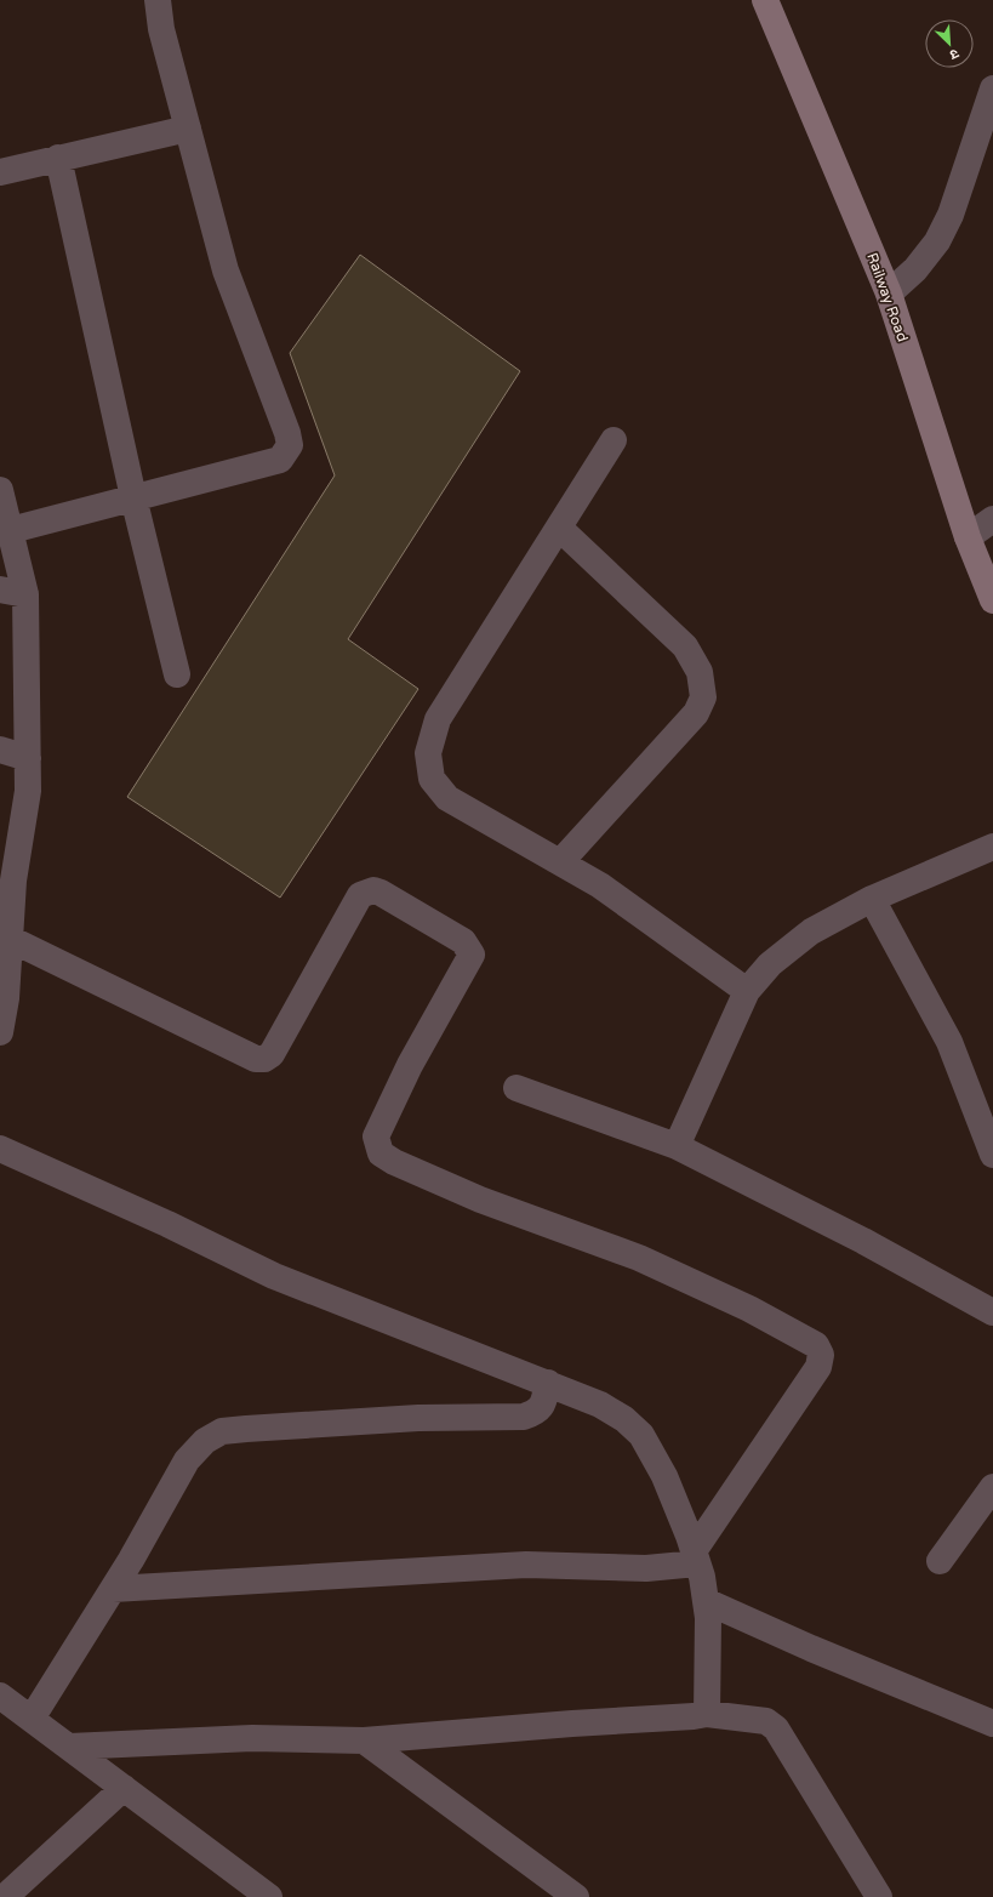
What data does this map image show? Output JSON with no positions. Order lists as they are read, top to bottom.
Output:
{
  "streets": {
    "street": ["Railway Road"]
  },
  "north": "bottom right"
}
